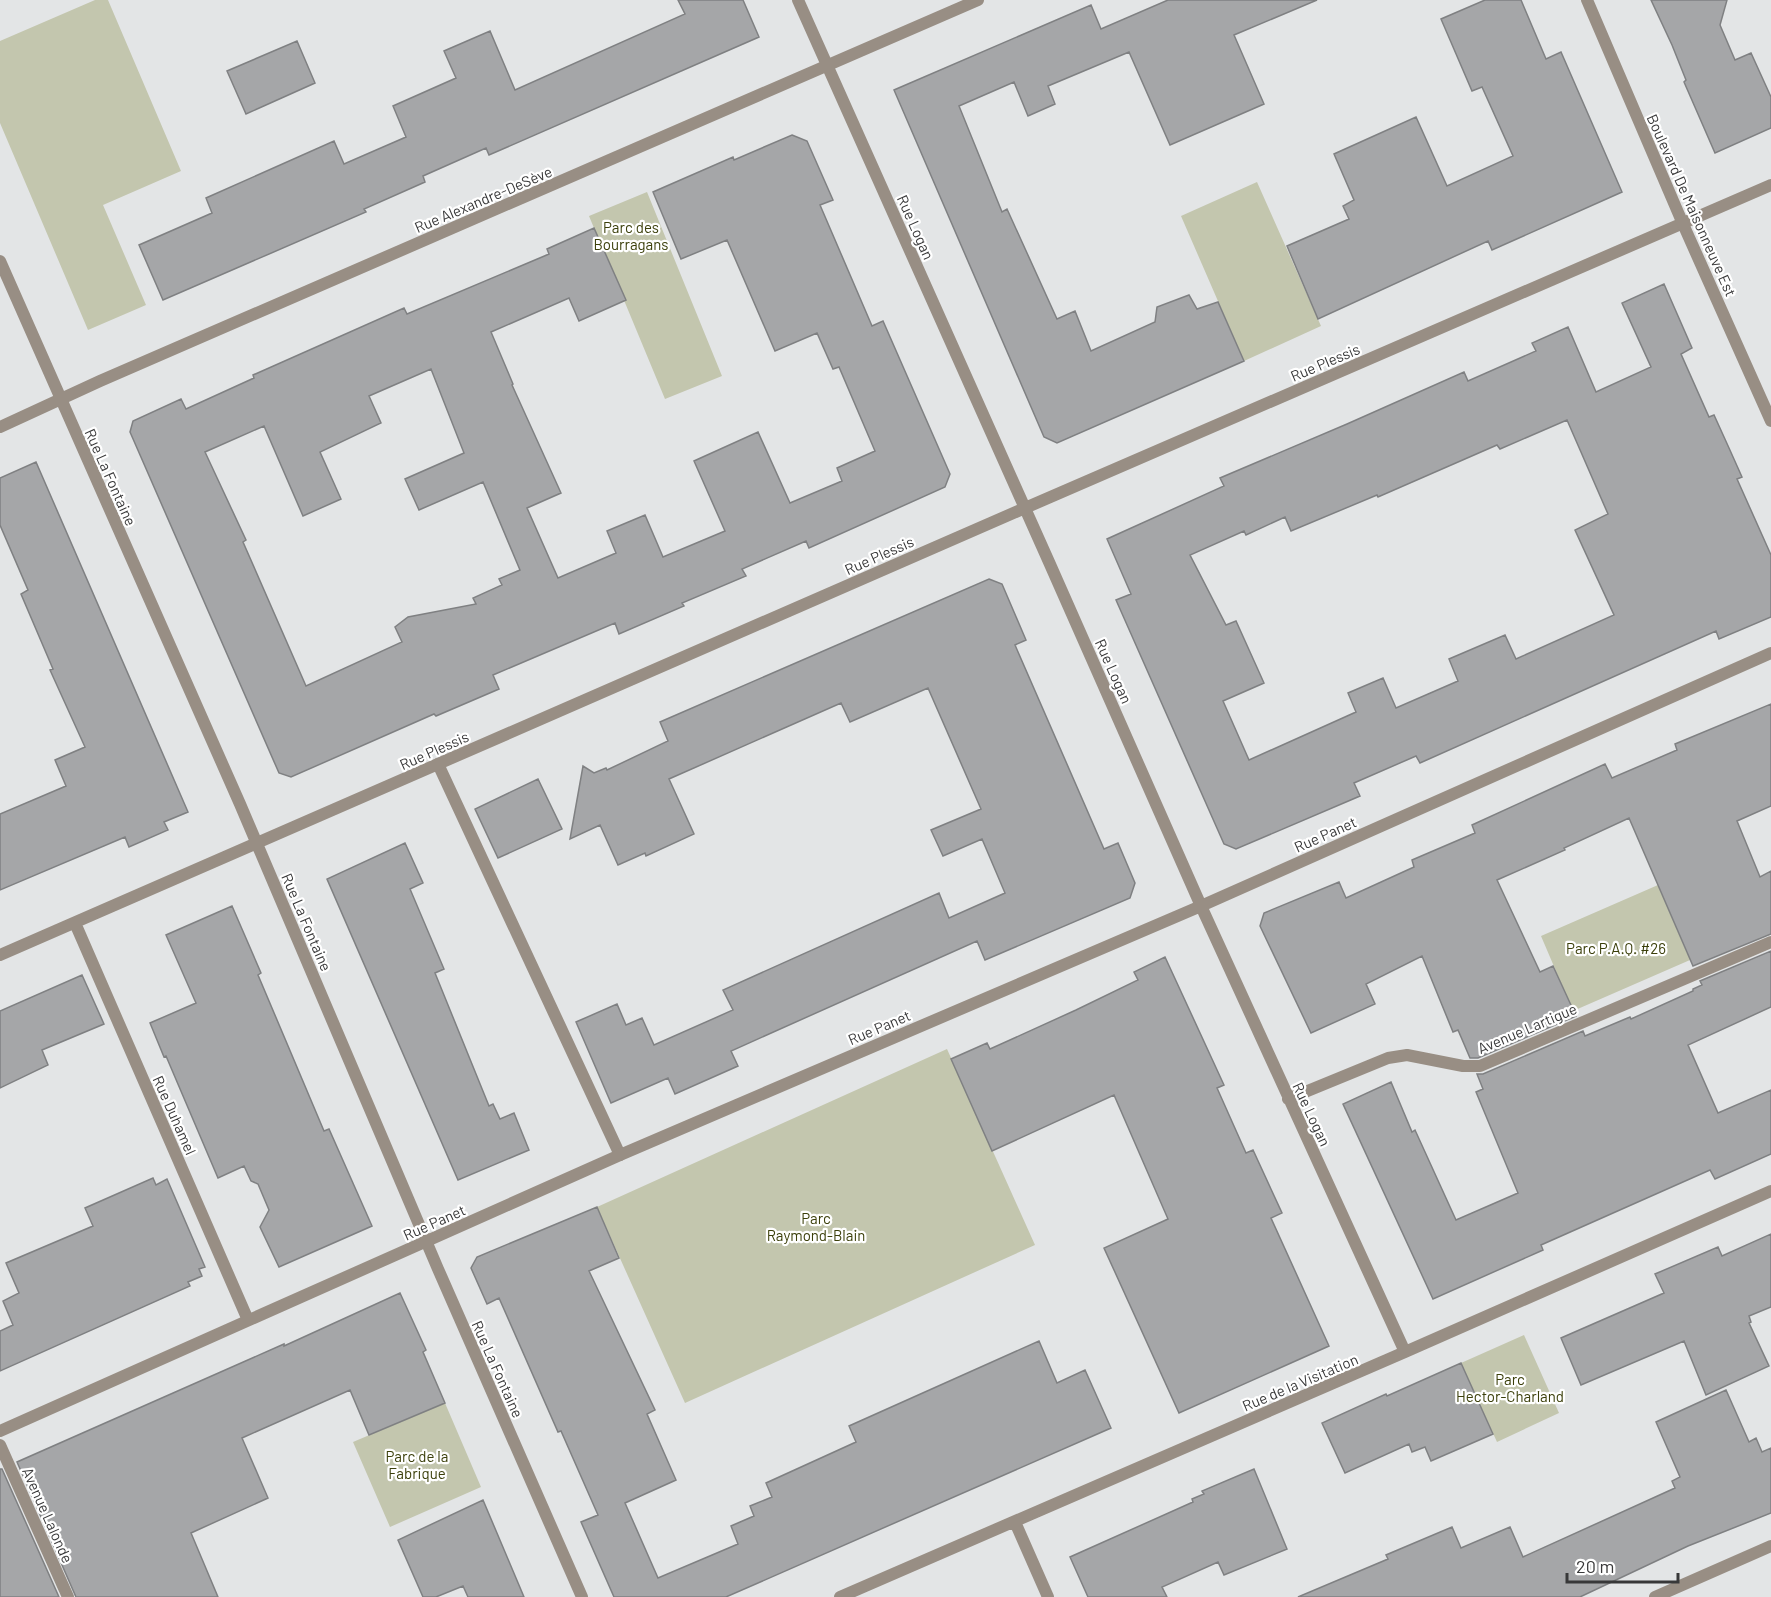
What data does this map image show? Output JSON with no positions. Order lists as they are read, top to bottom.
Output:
{
  "streets": {
    "street": [
      "Rue Alexandre-DeSève",
      "Boulevard De Maisonneuve Est",
      "Rue Logan",
      "Rue Plessis",
      "Rue La Fontaine",
      "Rue Panet",
      "Avenue Lartigue",
      "Rue Duhamel",
      "Rue de la Visitation",
      "Avenue Lalonde"
    ]
  },
  "crossings": [
    ["Rue Alexandre-DeSève", "Rue Logan"],
    ["Rue Alexandre-DeSève", "Rue La Fontaine"],
    ["Boulevard De Maisonneuve Est", "Rue Plessis"],
    ["Rue Logan", "Rue Plessis"],
    ["Rue Logan", "Rue Panet"],
    ["Rue Logan", "Avenue Lartigue"],
    ["Rue Logan", "Rue de la Visitation"],
    ["Rue Plessis", "Rue La Fontaine"],
    ["Rue Plessis", "Rue Duhamel"],
    ["Rue La Fontaine", "Rue Panet"],
    ["Rue Panet", "Rue Duhamel"]
  ],
  "parks": [
    "Parc des Bourragans",
    "Parc P.A.Q. #26",
    "Parc Raymond-Blain",
    "Parc Hector-Charland",
    "Parc de la Fabrique"
  ],
  "scale_bar": "20 m"
}
